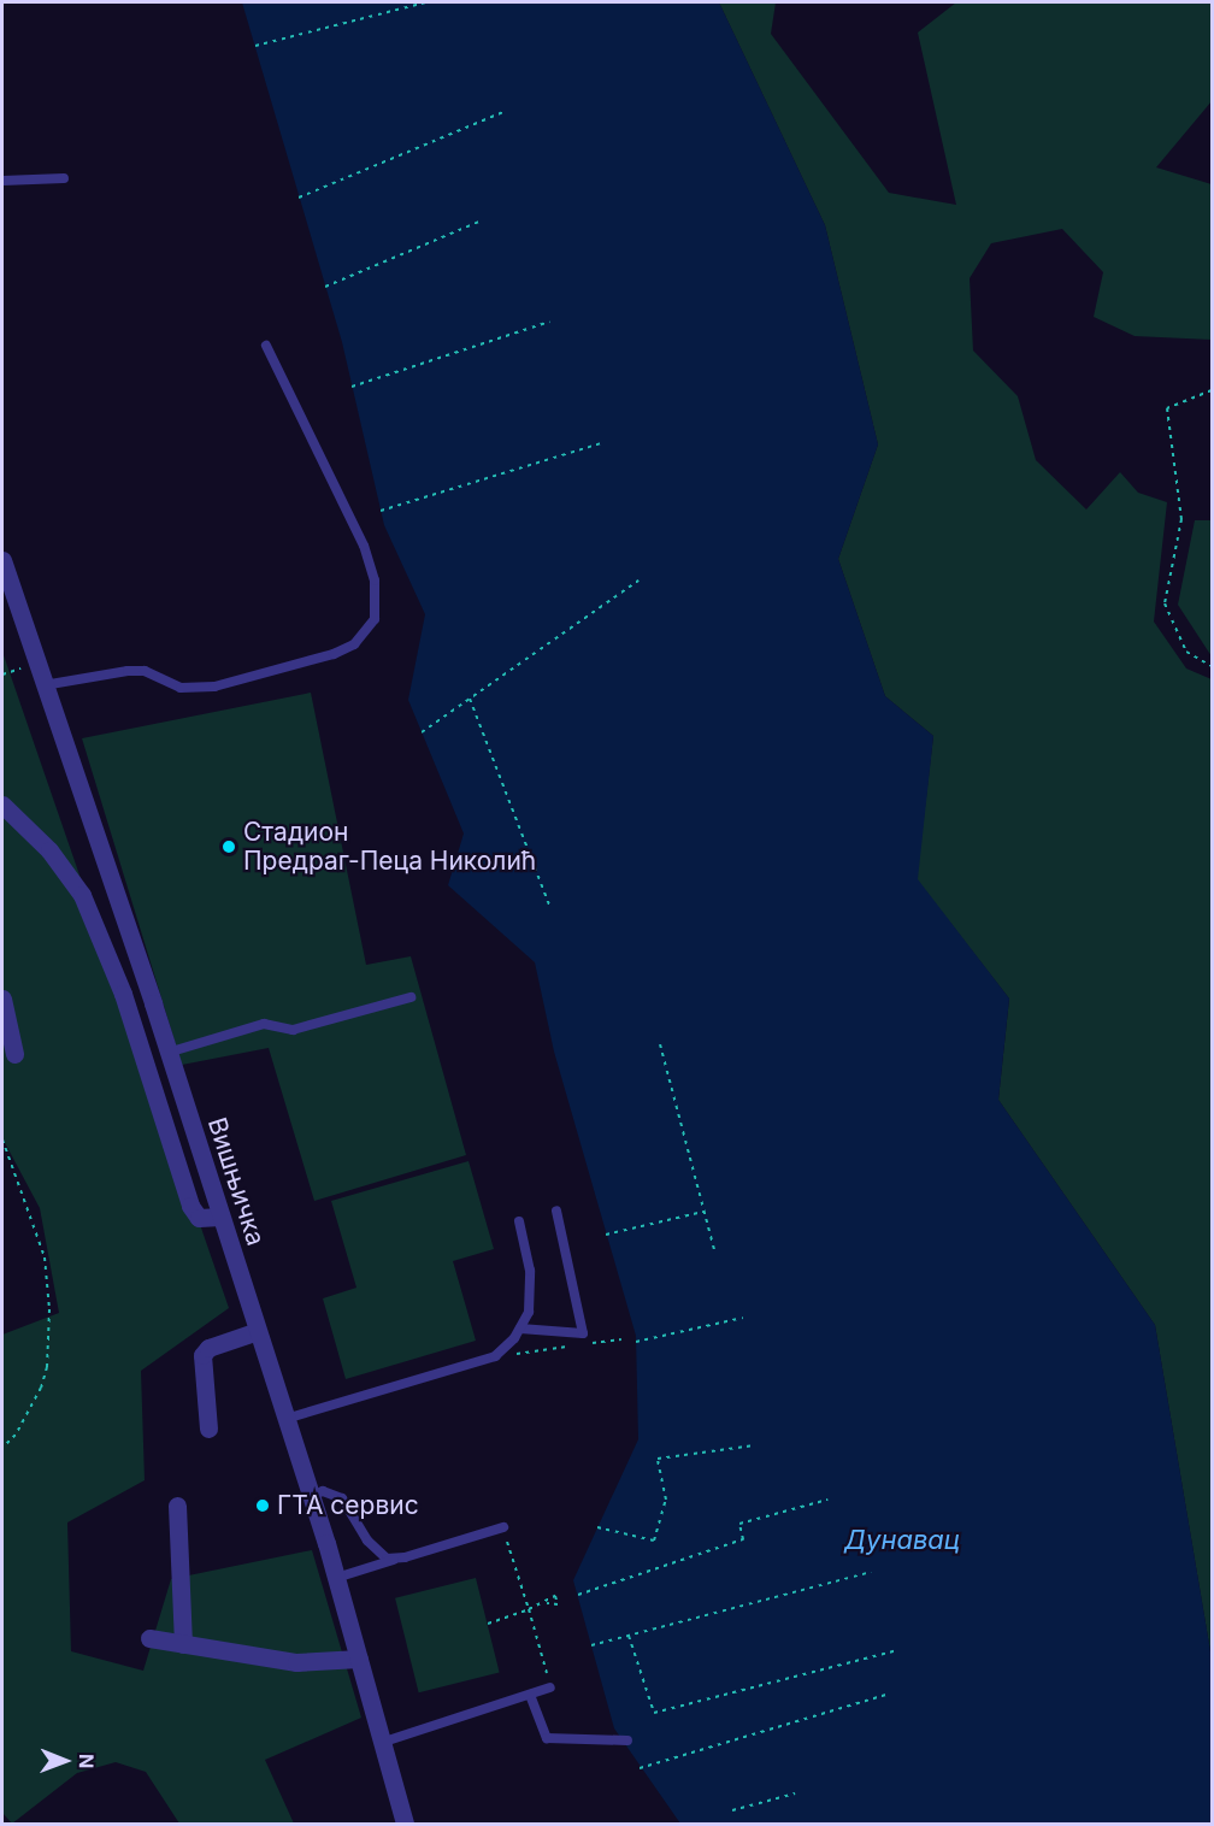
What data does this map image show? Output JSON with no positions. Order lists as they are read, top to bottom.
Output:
{
  "streets": {
    "street": ["Вишњичка"]
  },
  "water": ["Дунавац"],
  "places": ["Стадион Предраг-Пеца Николић", "ГТА сервис"],
  "north": "right"
}
